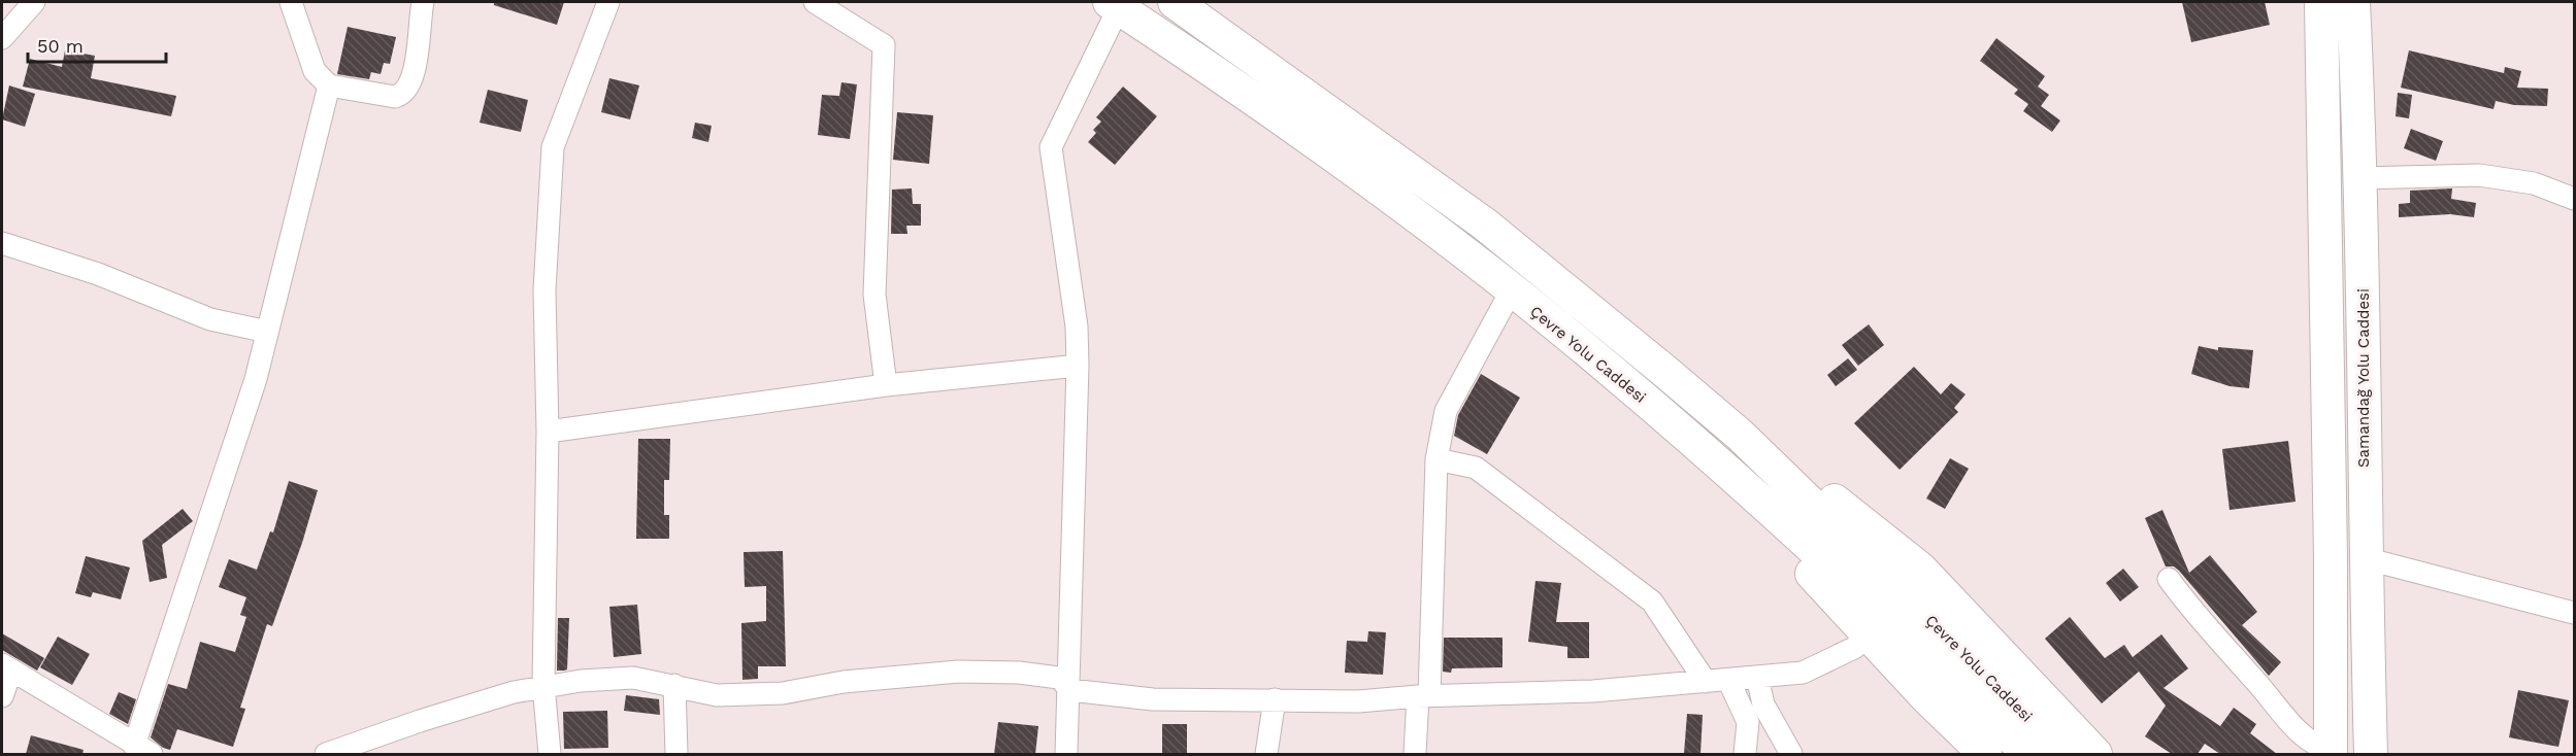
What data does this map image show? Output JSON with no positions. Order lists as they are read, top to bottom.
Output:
{
  "streets": {
    "highway": ["Çevre Yolu Caddesi", "Samandağ Yolu Caddesi"]
  },
  "scale_bar": "50 m"
}
